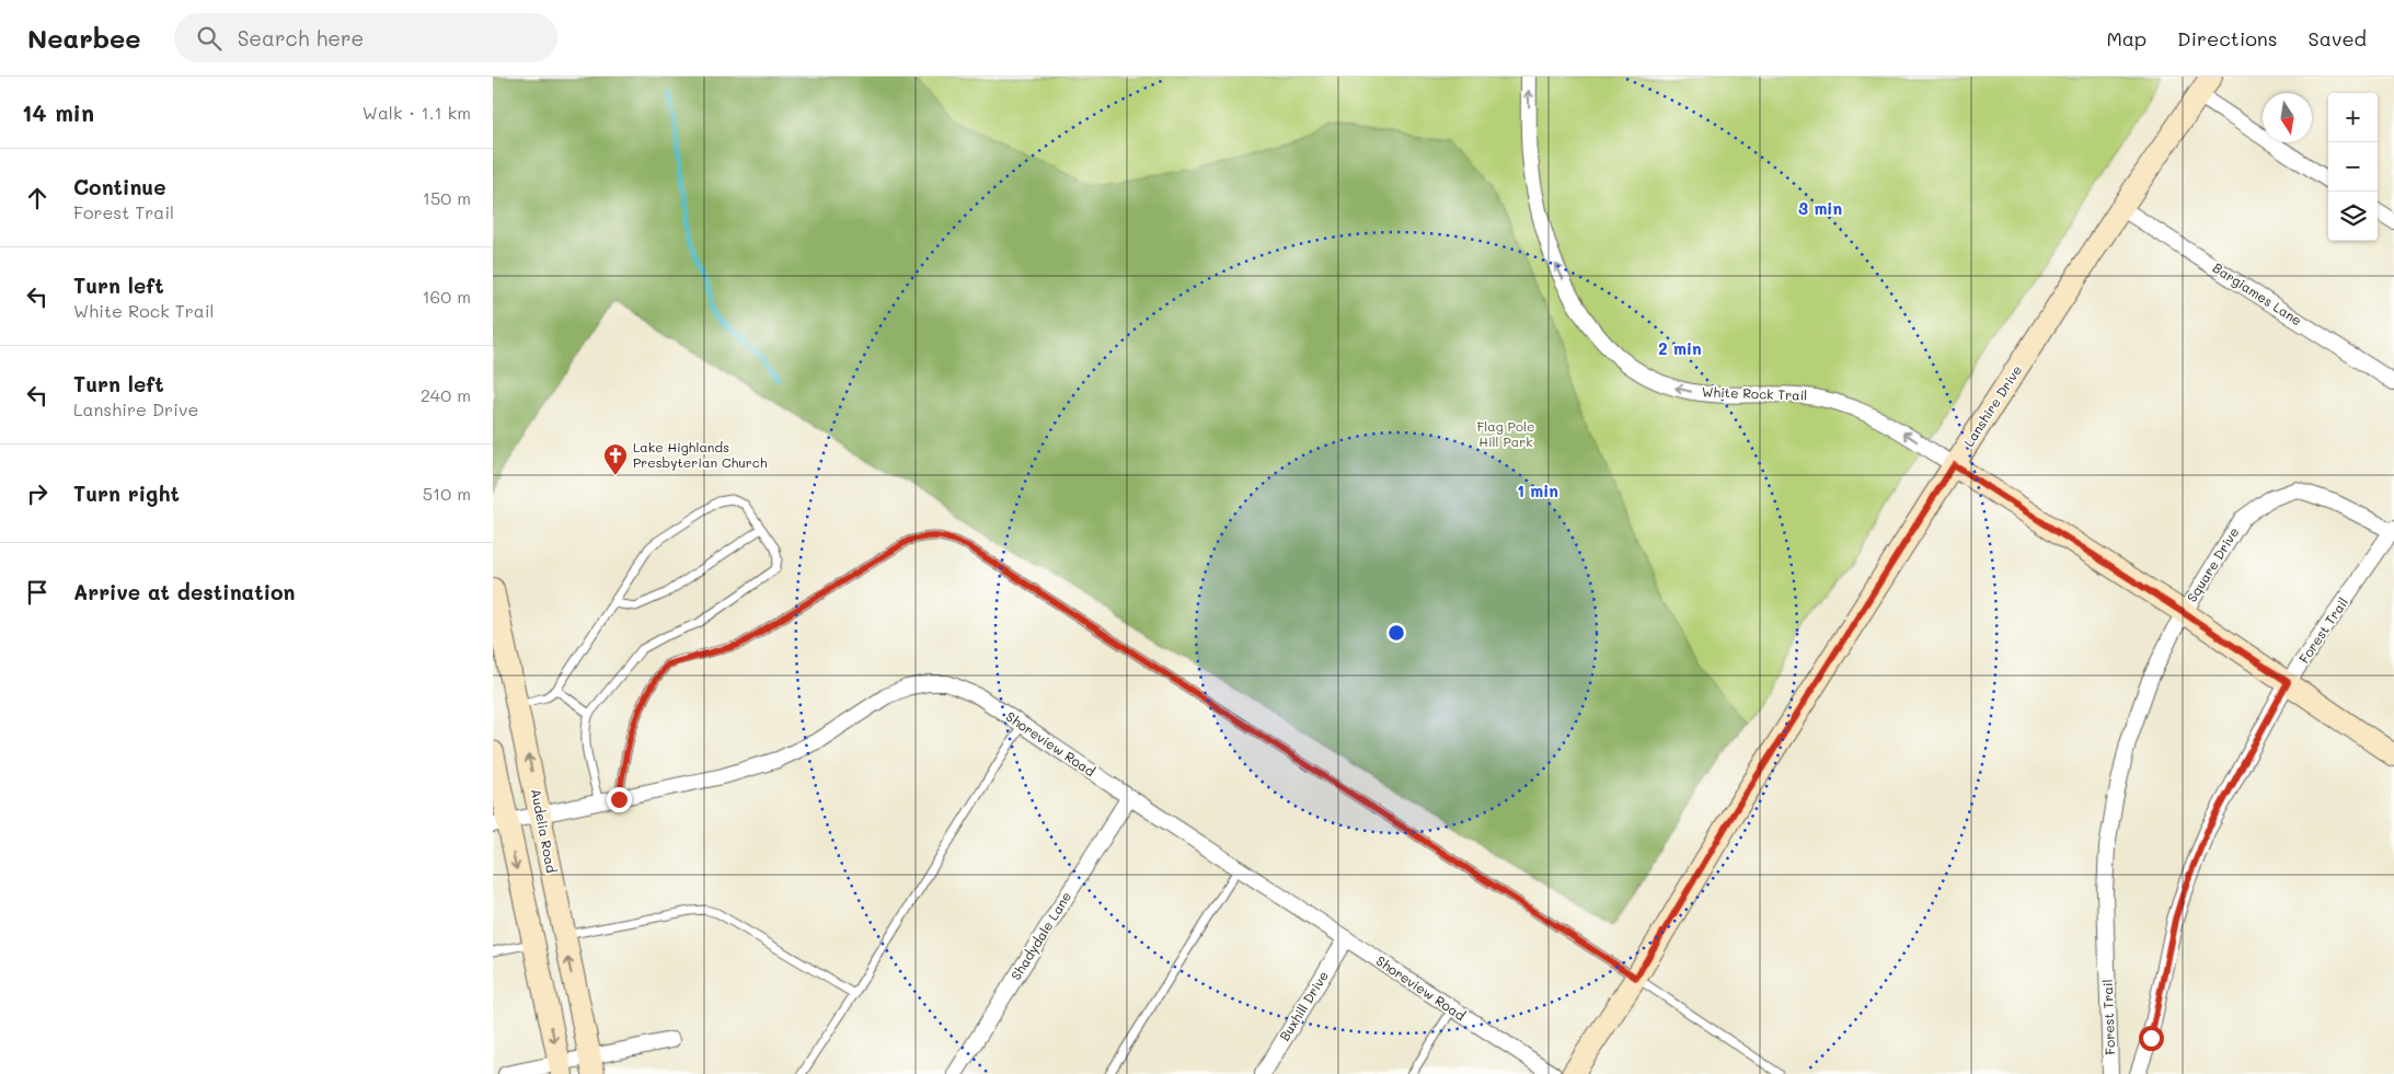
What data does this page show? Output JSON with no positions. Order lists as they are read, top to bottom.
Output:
{
  "streets": {
    "street": [
      "Bargiames Lane",
      "White Rock Trail",
      "Lanshire Drive",
      "Square Drive",
      "Forest Trail",
      "Shoreview Road",
      "Audelia Road",
      "Shadydale Lane",
      "Buxhill Drive"
    ]
  },
  "crossings": [
    ["Bargiames Lane", "Lanshire Drive"],
    ["White Rock Trail", "Lanshire Drive"],
    ["White Rock Trail", "Square Drive"],
    ["White Rock Trail", "Forest Trail"],
    ["Square Drive", "Forest Trail"],
    ["Shoreview Road", "Audelia Road"],
    ["Shoreview Road", "Shadydale Lane"],
    ["Shoreview Road", "Buxhill Drive"]
  ],
  "one_way": ["White Rock Trail"],
  "parks": ["Flag Pole Hill Park"],
  "places": {
    "church": ["Lake Highlands Presbyterian Church"]
  },
  "north": "bottom",
  "page": {
    "header": "Nearbee",
    "search": "Search here",
    "nav": ["Map", "Directions", "Saved"],
    "heading": ["14 min", "Walk · 1.1 km"],
    "map_buttons": ["+", "−"],
    "list": [
      ["Continue", "Forest Trail", "150 m"],
      ["Turn left", "White Rock Trail", "160 m"],
      ["Turn left", "Lanshire Drive", "240 m"],
      ["Turn right", "510 m"],
      "Arrive at destination"
    ]
  },
  "rings": ["3 min", "2 min", "1 min"]
}
